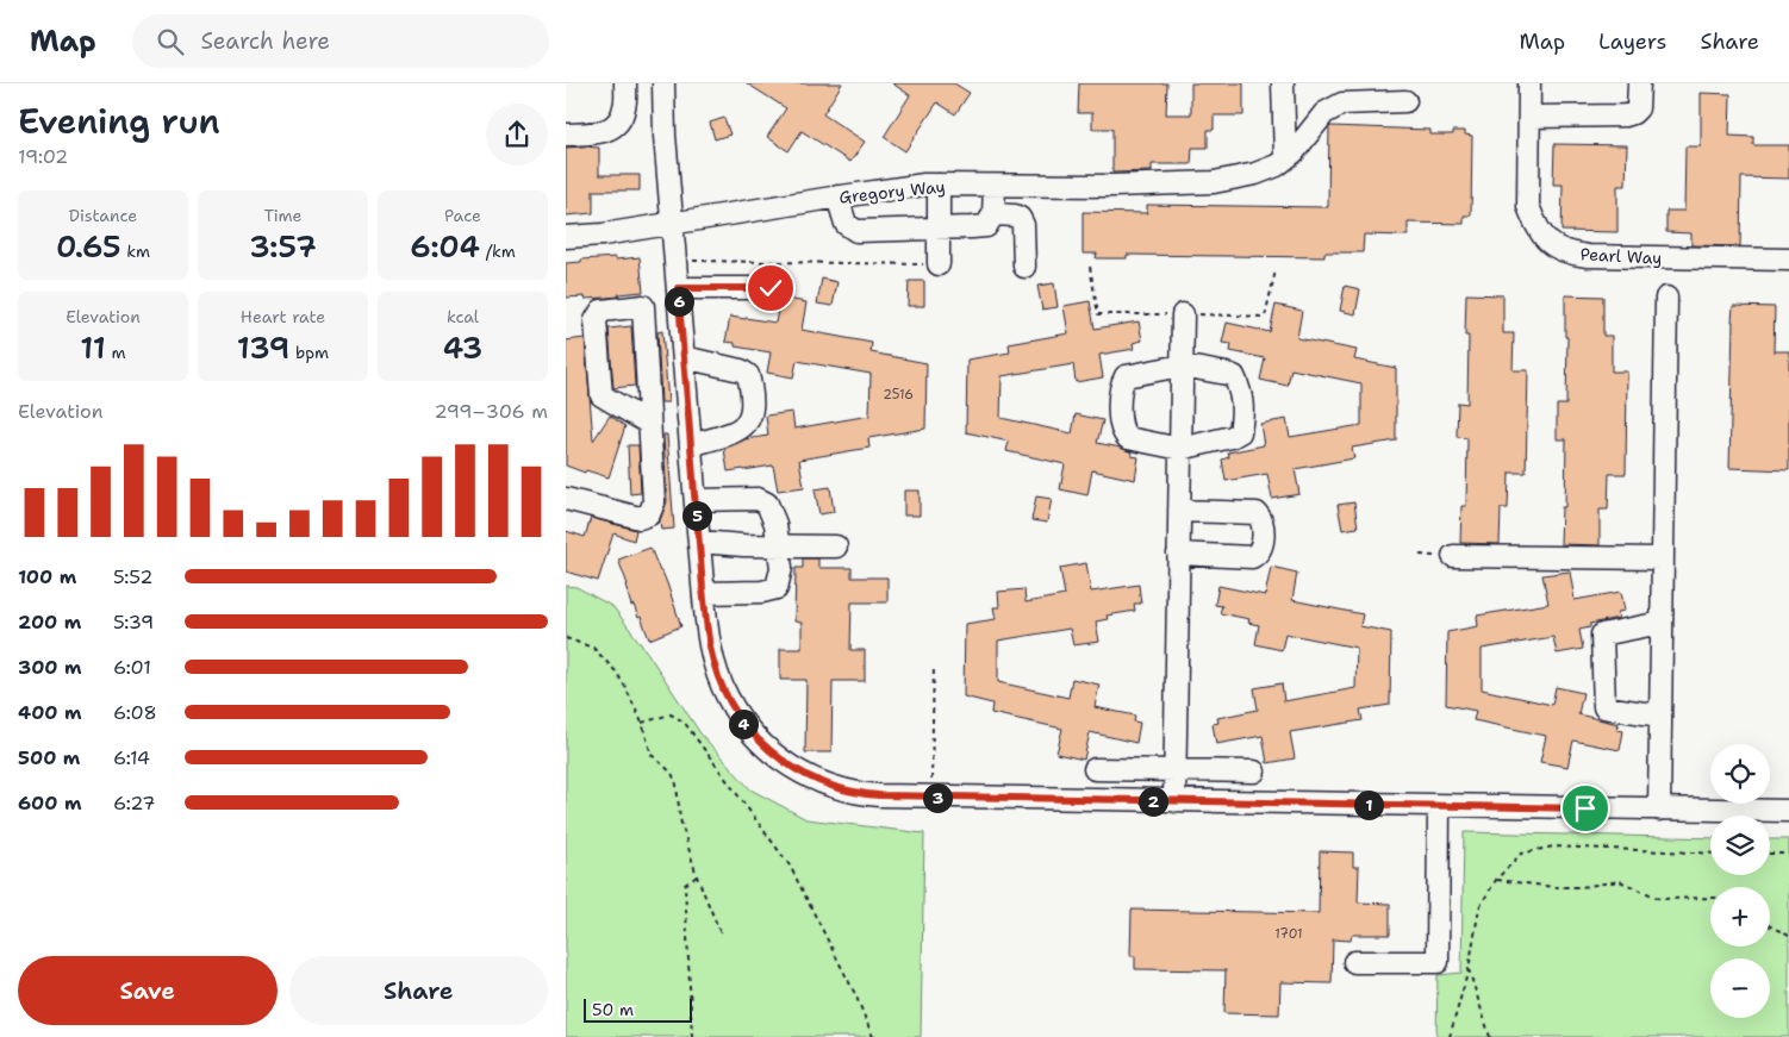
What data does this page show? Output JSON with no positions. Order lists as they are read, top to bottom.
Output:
{
  "streets": {
    "street": ["Gregory Way", "Pearl Way"]
  },
  "house_numbers": ["2516", "1701"],
  "scale_bar": "50 m",
  "page": {
    "header": "Map",
    "search": "Search here",
    "nav": ["Map", "Layers", "Share"],
    "heading": ["Evening run", "19:02"],
    "stats": [
      ["Distance", "0.65 km"],
      ["Time", "3:57"],
      ["Pace", "6:04 /km"],
      ["Elevation", "11 m"],
      ["Heart rate", "139 bpm"],
      ["kcal", "43"]
    ],
    "pins": [
      "6",
      "5",
      "4",
      "3",
      "2",
      "1"
    ],
    "chart": ["Elevation", "299–306 m"],
    "list": [
      {
        "name": "100 m",
        "note": "5:52"
      },
      {
        "name": "200 m",
        "note": "5:39"
      },
      {
        "name": "300 m",
        "note": "6:01"
      },
      {
        "name": "400 m",
        "note": "6:08"
      },
      {
        "name": "500 m",
        "note": "6:14"
      },
      {
        "name": "600 m",
        "note": "6:27"
      }
    ],
    "map_buttons": ["+", "−"],
    "buttons": ["Save", "Share"],
    "scale": "50 m"
  }
}
